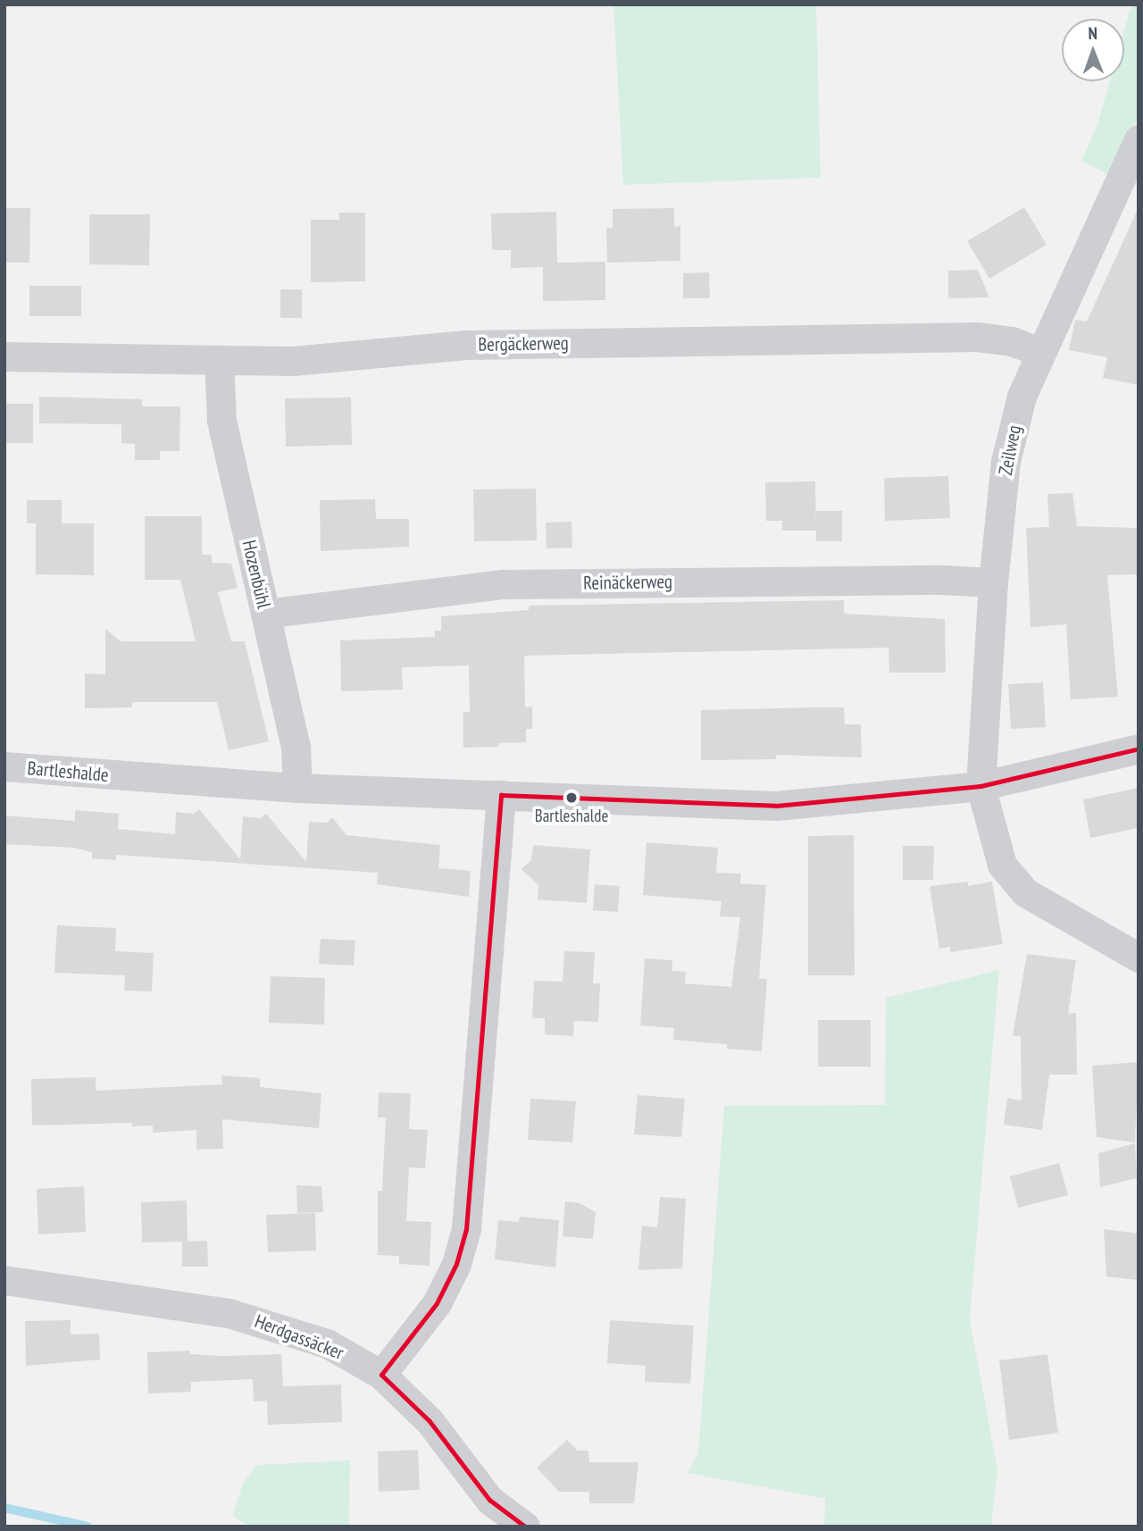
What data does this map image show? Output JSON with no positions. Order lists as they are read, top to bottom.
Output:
{
  "streets": {
    "street": [
      "Bergäckerweg",
      "Zeilweg",
      "Hozenbühl",
      "Reinäckerweg",
      "Bartleshalde",
      "Herdgassäcker"
    ]
  },
  "crossings": [
    ["Bergäckerweg", "Zeilweg"],
    ["Bergäckerweg", "Hozenbühl"],
    ["Zeilweg", "Reinäckerweg"],
    ["Zeilweg", "Bartleshalde"],
    ["Hozenbühl", "Reinäckerweg"],
    ["Hozenbühl", "Bartleshalde"]
  ],
  "places": ["Bartleshalde"],
  "north": "top"
}
